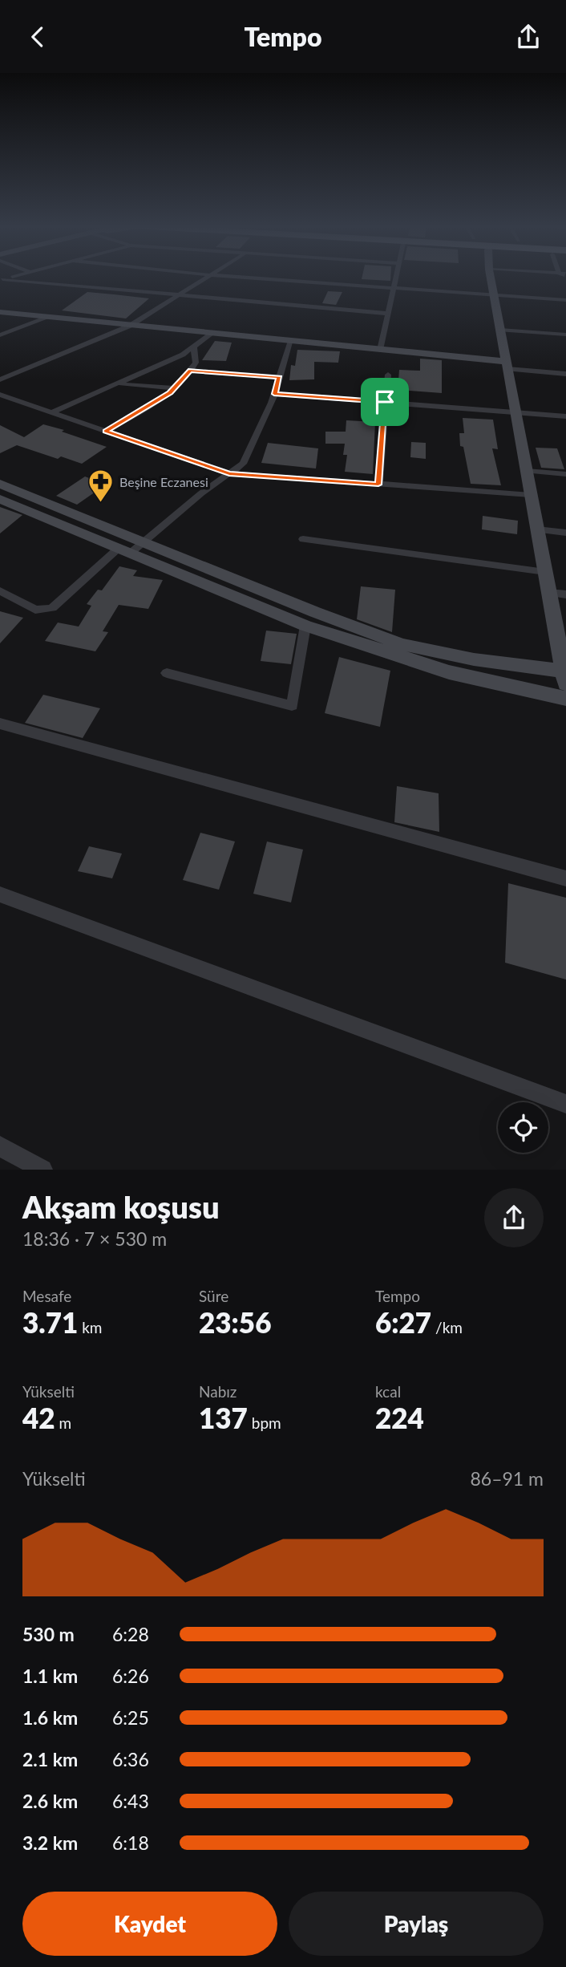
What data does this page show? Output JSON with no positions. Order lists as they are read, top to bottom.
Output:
{
  "places": {
    "pharmacy": ["Beşine Eczanesi"]
  },
  "page": {
    "header": "Tempo",
    "heading": ["Akşam koşusu", "18:36 · 7 × 530 m"],
    "stats": [
      ["Mesafe", "3.71 km"],
      ["Süre", "23:56"],
      ["Tempo", "6:27 /km"],
      ["Yükselti", "42 m"],
      ["Nabız", "137 bpm"],
      ["kcal", "224"]
    ],
    "chart": ["Yükselti", "86–91 m"],
    "list": [
      {
        "name": "530 m",
        "note": "6:28"
      },
      {
        "name": "1.1 km",
        "note": "6:26"
      },
      {
        "name": "1.6 km",
        "note": "6:25"
      },
      {
        "name": "2.1 km",
        "note": "6:36"
      },
      {
        "name": "2.6 km",
        "note": "6:43"
      },
      {
        "name": "3.2 km",
        "note": "6:18"
      }
    ],
    "buttons": ["Kaydet", "Paylaş"]
  }
}
